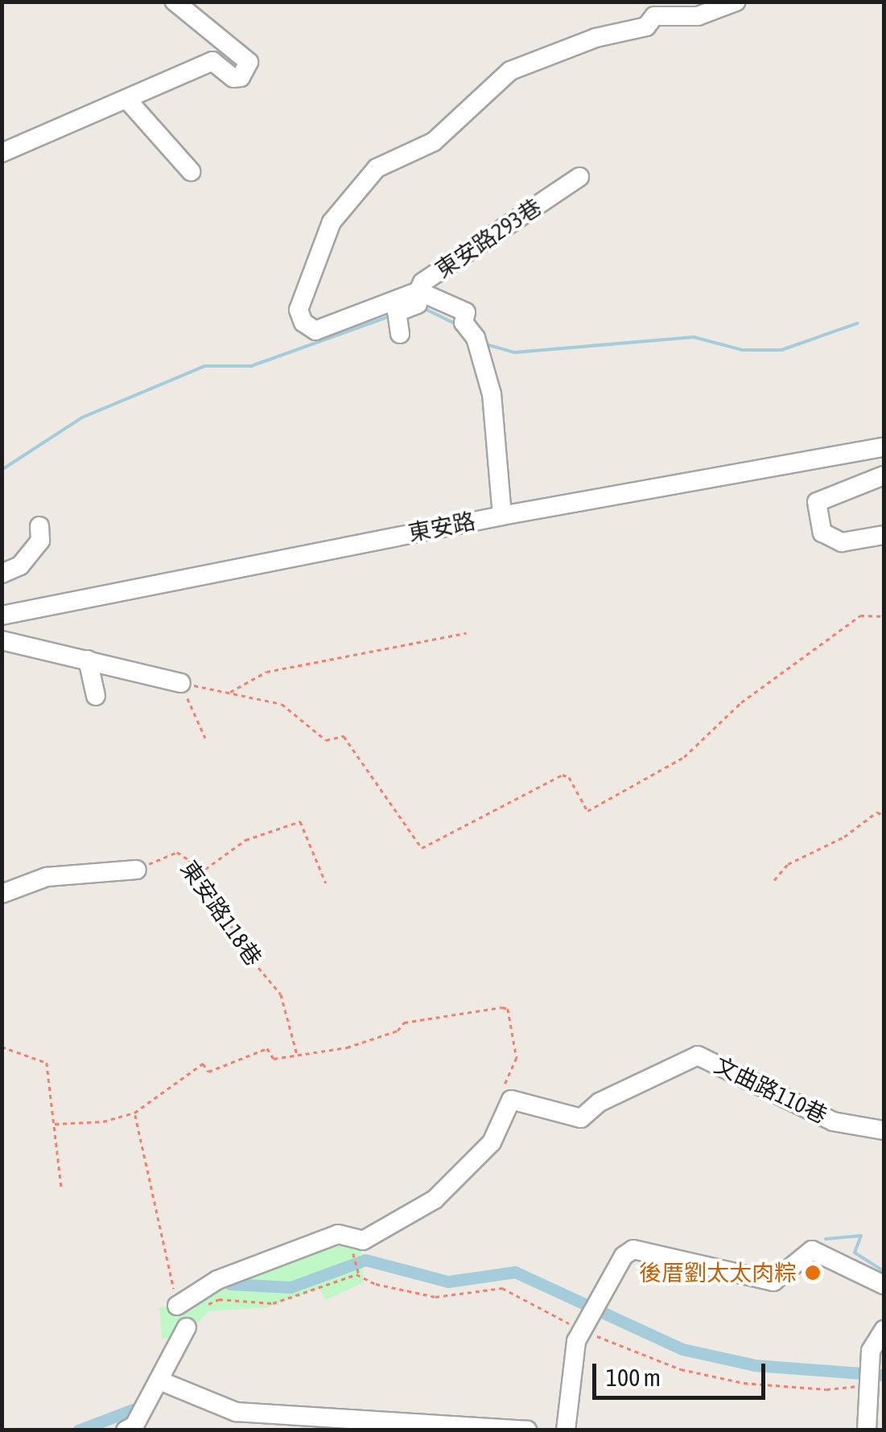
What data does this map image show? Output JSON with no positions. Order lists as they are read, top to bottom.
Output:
{
  "streets": {
    "street": ["東安路293巷", "東安路", "文曲路110巷"],
    "path": ["東安路118巷"]
  },
  "crossings": [
    ["東安路293巷", "東安路"]
  ],
  "places": ["後厝劉太太肉粽"],
  "scale_bar": "100 m"
}
